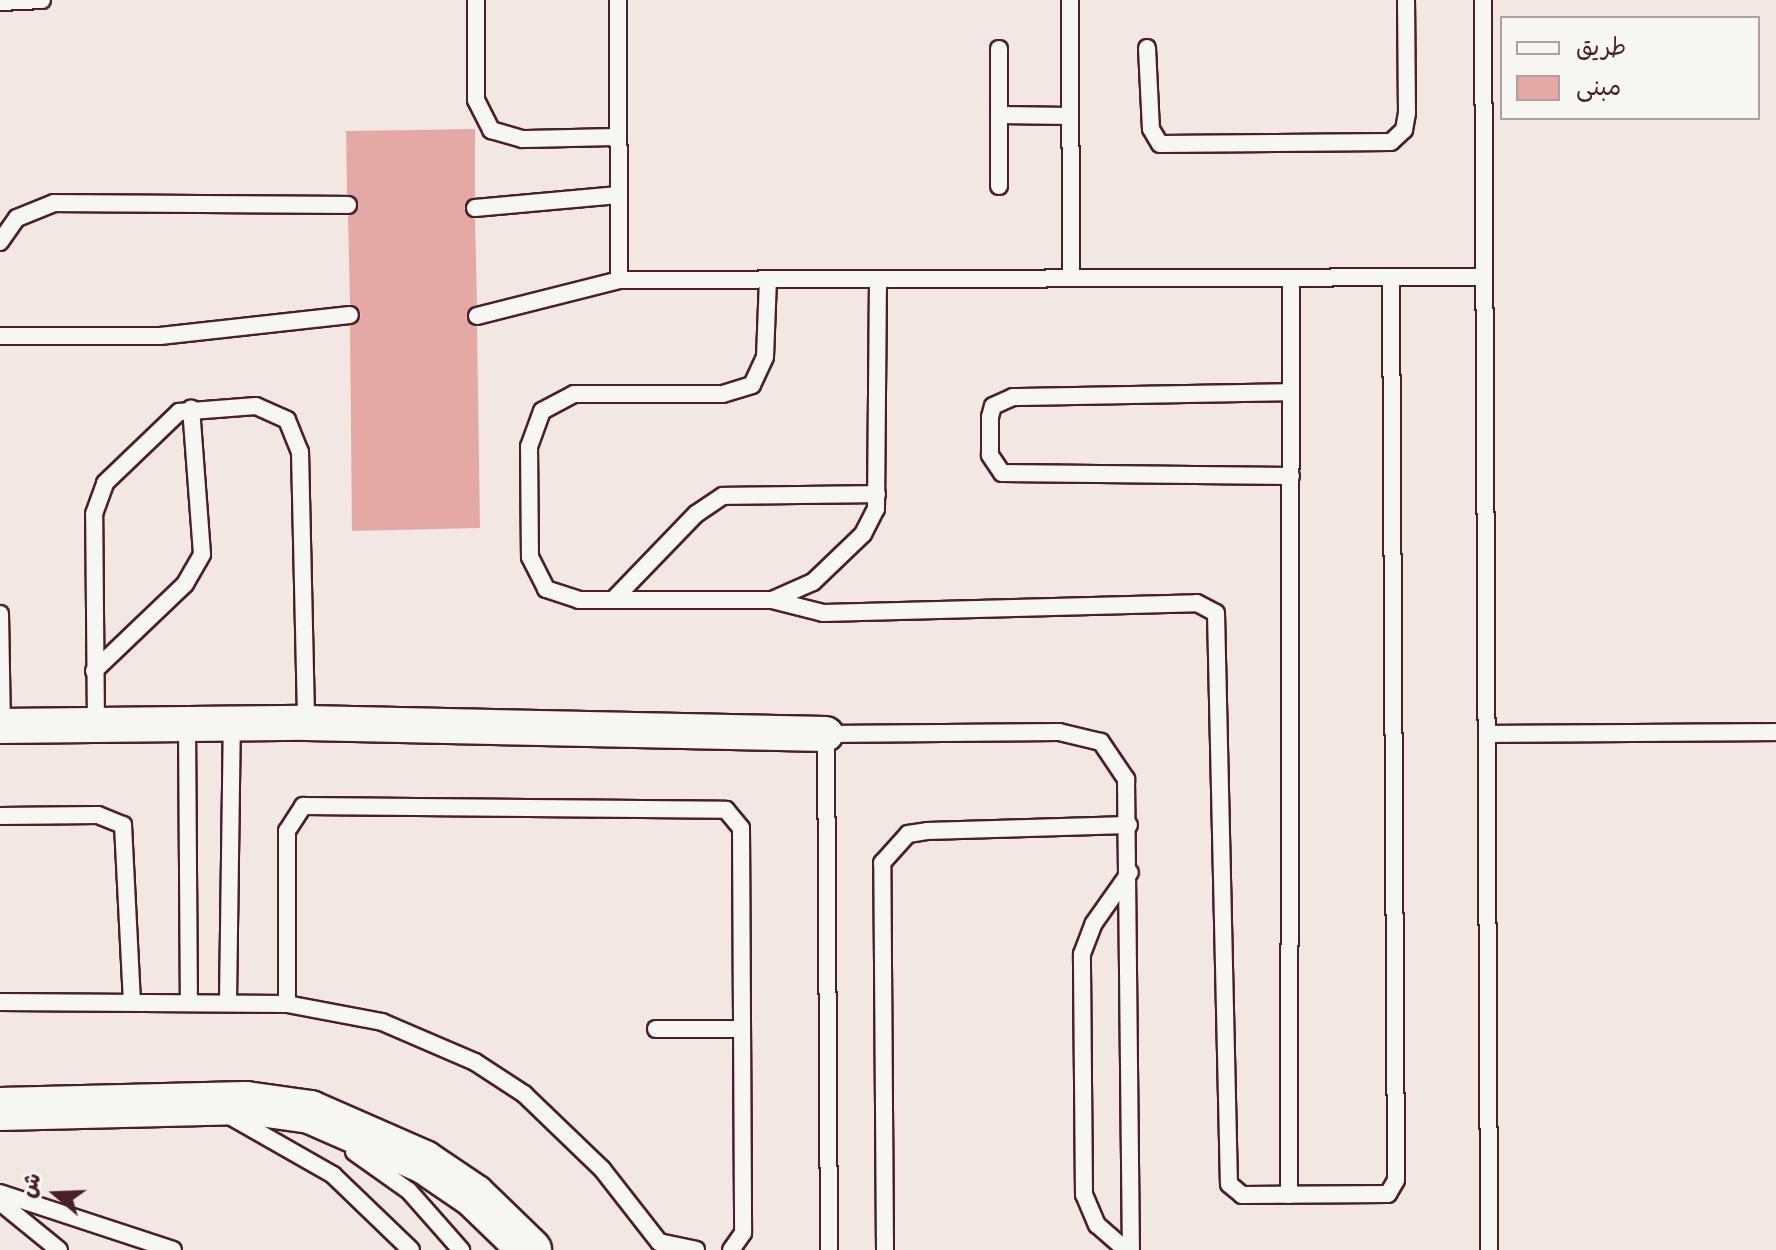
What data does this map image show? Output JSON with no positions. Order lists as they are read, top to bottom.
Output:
{
  "legend": ["طريق", "مبنى"],
  "north": "left"
}
